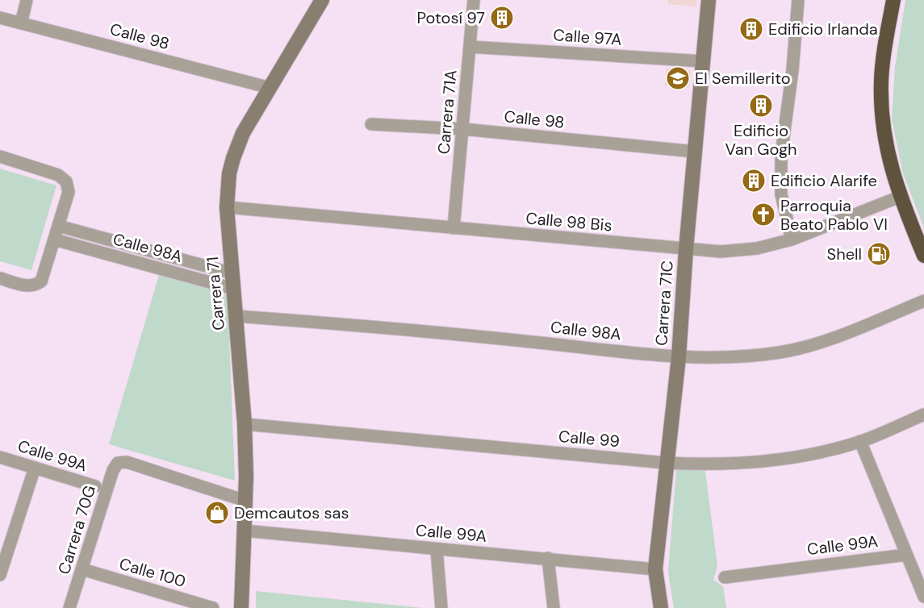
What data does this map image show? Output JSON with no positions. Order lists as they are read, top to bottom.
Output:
{
  "streets": {
    "street": [
      "Calle 98",
      "Calle 97A",
      "Carrera 71A",
      "Calle 98 Bis",
      "Calle 98A",
      "Carrera 71",
      "Carrera 71C",
      "Calle 99",
      "Calle 99A",
      "Carrera 70G",
      "Calle 100"
    ]
  },
  "crossings": [
    ["Calle 98", "Carrera 71A"],
    ["Calle 98", "Carrera 71"],
    ["Calle 98", "Carrera 71C"],
    ["Calle 97A", "Carrera 71A"],
    ["Calle 97A", "Carrera 71C"],
    ["Carrera 71A", "Calle 98 Bis"],
    ["Calle 98 Bis", "Carrera 71"],
    ["Calle 98 Bis", "Carrera 71C"],
    ["Calle 98A", "Carrera 71"],
    ["Calle 98A", "Carrera 71C"],
    ["Carrera 71", "Calle 99"],
    ["Carrera 71", "Calle 99A"],
    ["Carrera 71", "Carrera 70G"],
    ["Carrera 71C", "Calle 99"],
    ["Carrera 71C", "Calle 99A"],
    ["Carrera 70G", "Calle 100"]
  ],
  "places": {
    "building": [
      "Potosí 97",
      "Edificio Irlanda",
      "Edificio Van Gogh",
      "Edificio Alarife"
    ],
    "school or university": ["El Semillerito"],
    "church": ["Parroquia Beato Pablo VI"],
    "fuel station": ["Shell"],
    "shop": ["Demcautos sas"]
  }
}
